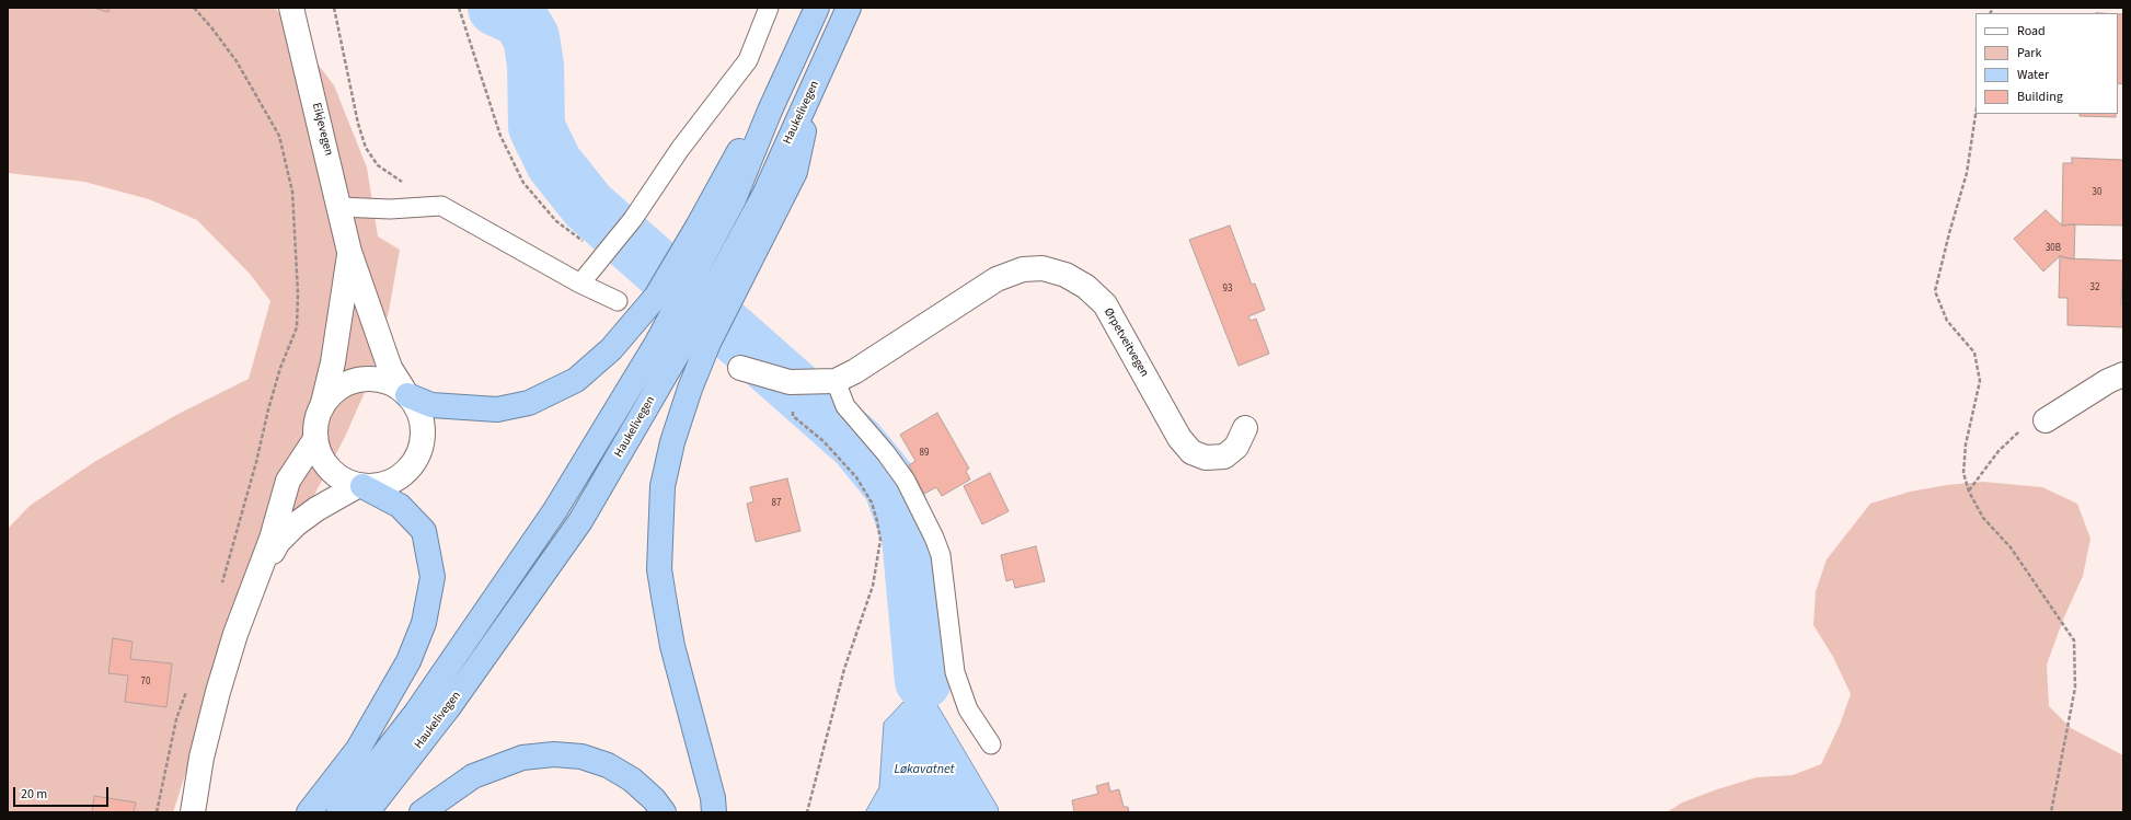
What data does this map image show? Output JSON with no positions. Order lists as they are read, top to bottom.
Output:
{
  "streets": {
    "highway": ["Haukelivegen"],
    "street": ["Eikjevegen", "Ørpetveitvegen"]
  },
  "water": ["Løkavatnet"],
  "house_numbers": [
    "30",
    "30B",
    "32",
    "93",
    "89",
    "87",
    "70"
  ],
  "legend": [
    "Road",
    "Park",
    "Water",
    "Building"
  ],
  "scale_bar": "20 m"
}
